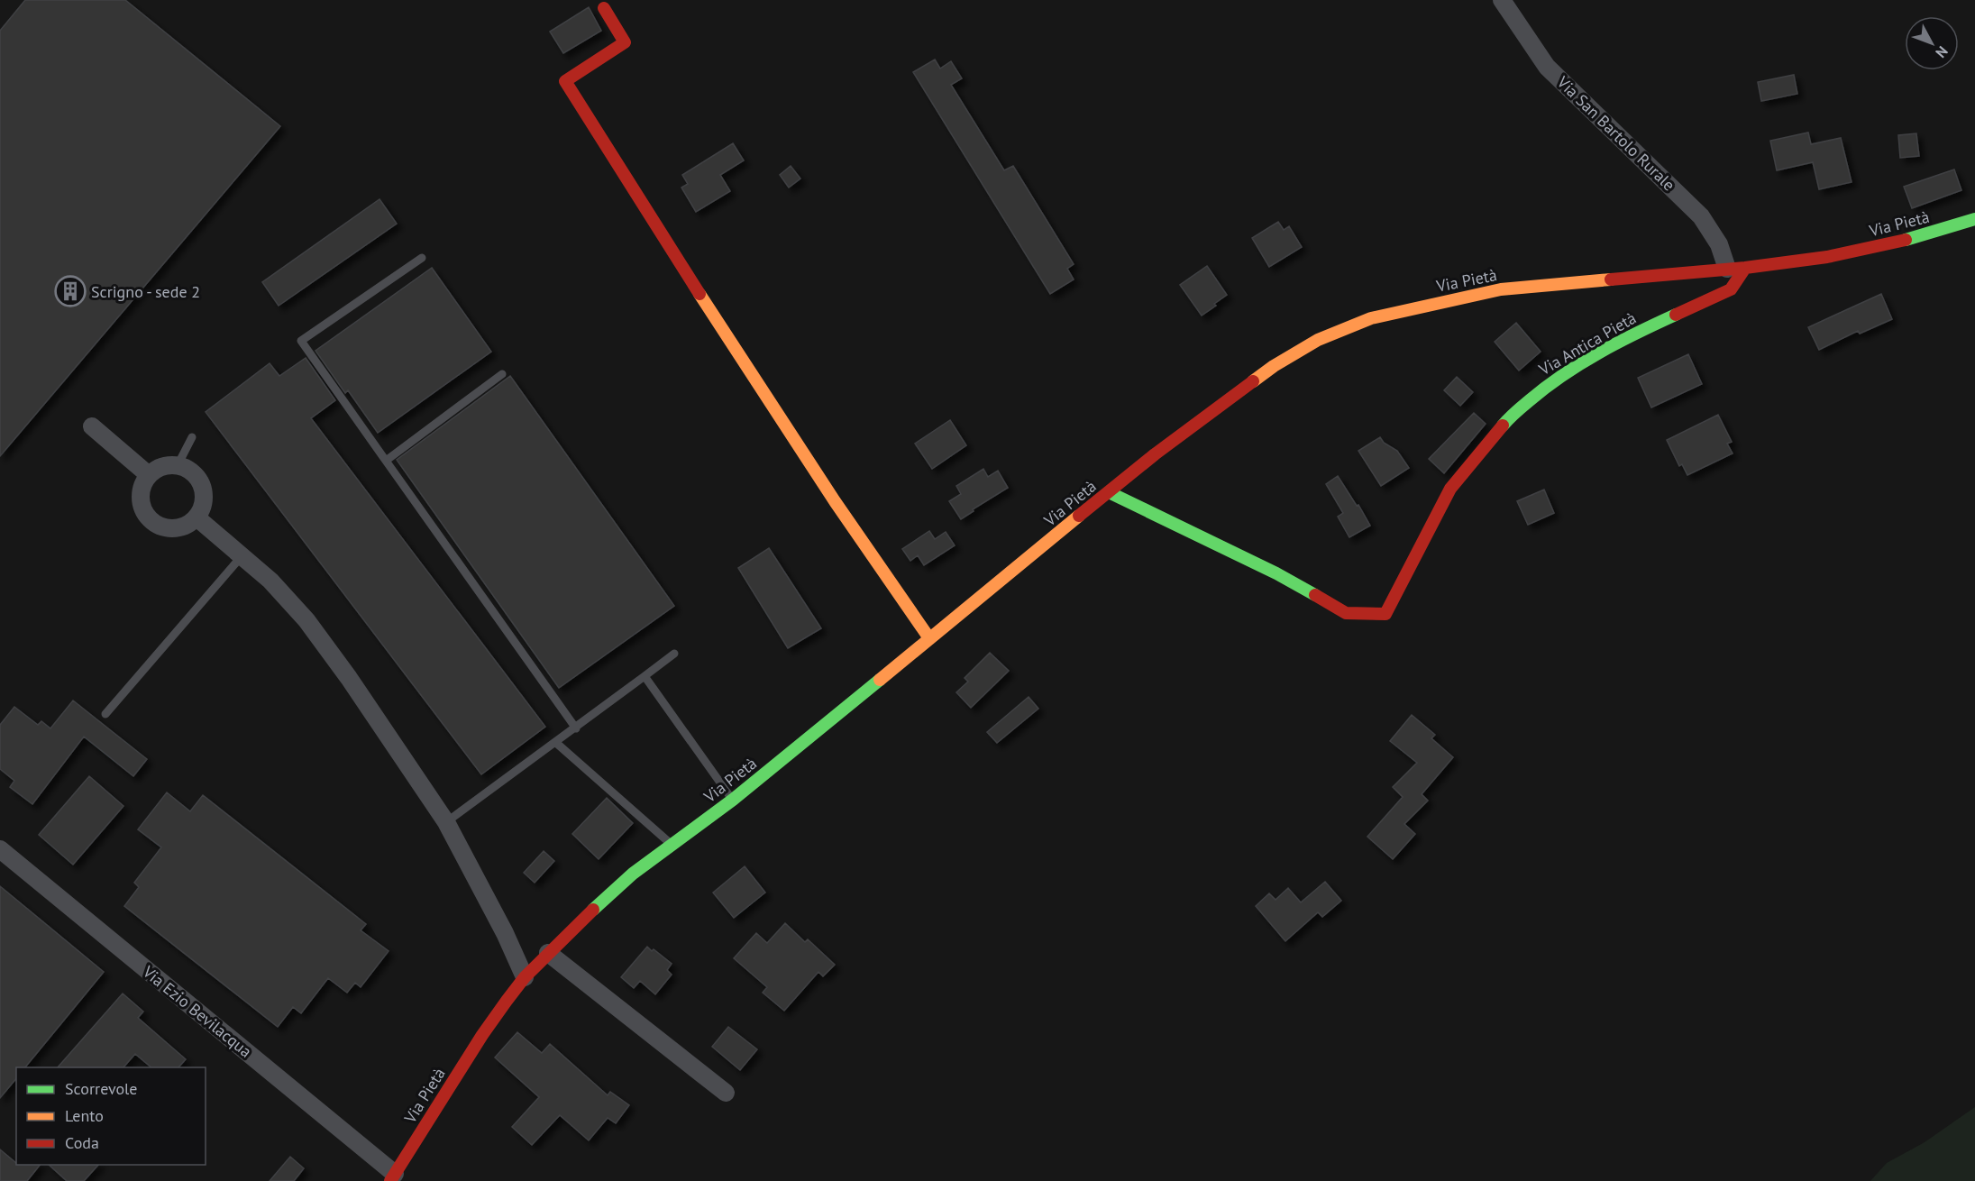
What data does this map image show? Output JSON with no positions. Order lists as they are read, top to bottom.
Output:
{
  "streets": {
    "street": [
      "Via San Bartolo Rurale",
      "Via Pietà",
      "Via Antica Pietà",
      "Via Ezio Bevilacqua"
    ]
  },
  "crossings": [
    ["Via San Bartolo Rurale", "Via Pietà"],
    ["Via Pietà", "Via Antica Pietà"],
    ["Via Pietà", "Via Ezio Bevilacqua"]
  ],
  "places": {
    "building": ["Scrigno - sede 2"]
  },
  "legend": ["Scorrevole", "Lento", "Coda"],
  "north": "bottom right"
}
